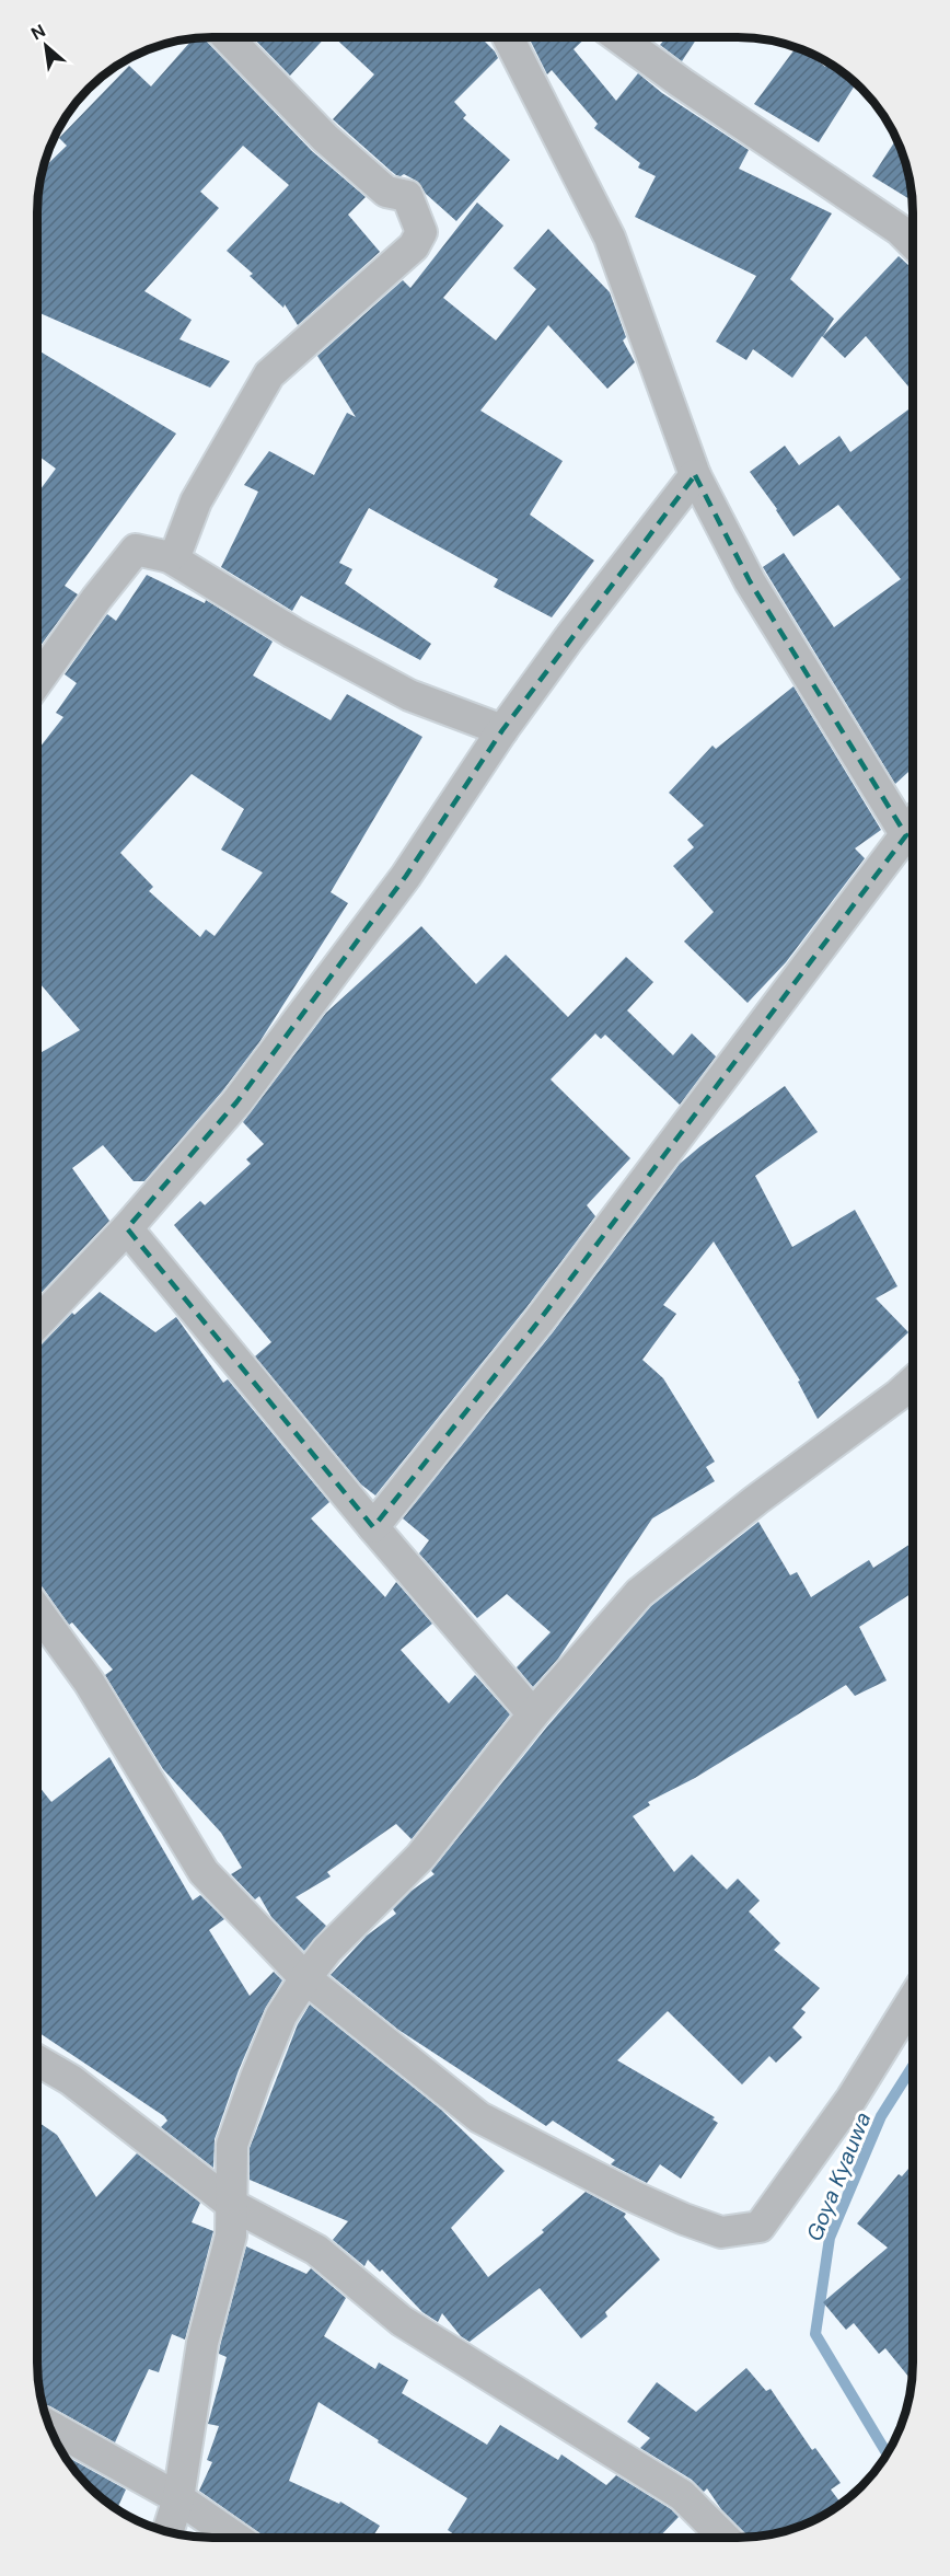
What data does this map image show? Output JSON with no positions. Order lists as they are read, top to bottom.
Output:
{
  "water": ["Goya Kyauwa"],
  "north": "top left"
}
